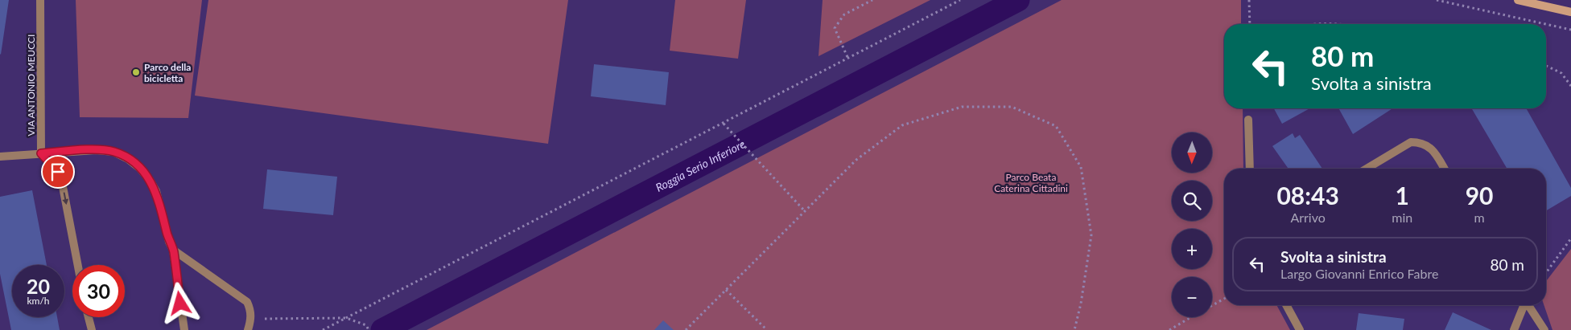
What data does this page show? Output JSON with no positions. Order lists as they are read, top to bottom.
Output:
{
  "streets": {
    "street": ["VIA ANTONIO MEUCCI"]
  },
  "water": ["Roggia Serio Inferiore"],
  "parks": ["Parco Beata Caterina Cittadini"],
  "places": ["Parco della bicicletta"],
  "north": "bottom",
  "page": {
    "turn": ["80 m", "Svolta a sinistra"],
    "map_buttons": ["+", "−"],
    "eta": [
      "08:43",
      "Arrivo",
      "1",
      "min",
      "90",
      "m"
    ],
    "list": [
      {
        "name": "Svolta a sinistra",
        "note": "Largo Giovanni Enrico Fabre",
        "value": "80 m"
      }
    ],
    "speed": "20 km/h",
    "limit": "30"
  }
}
